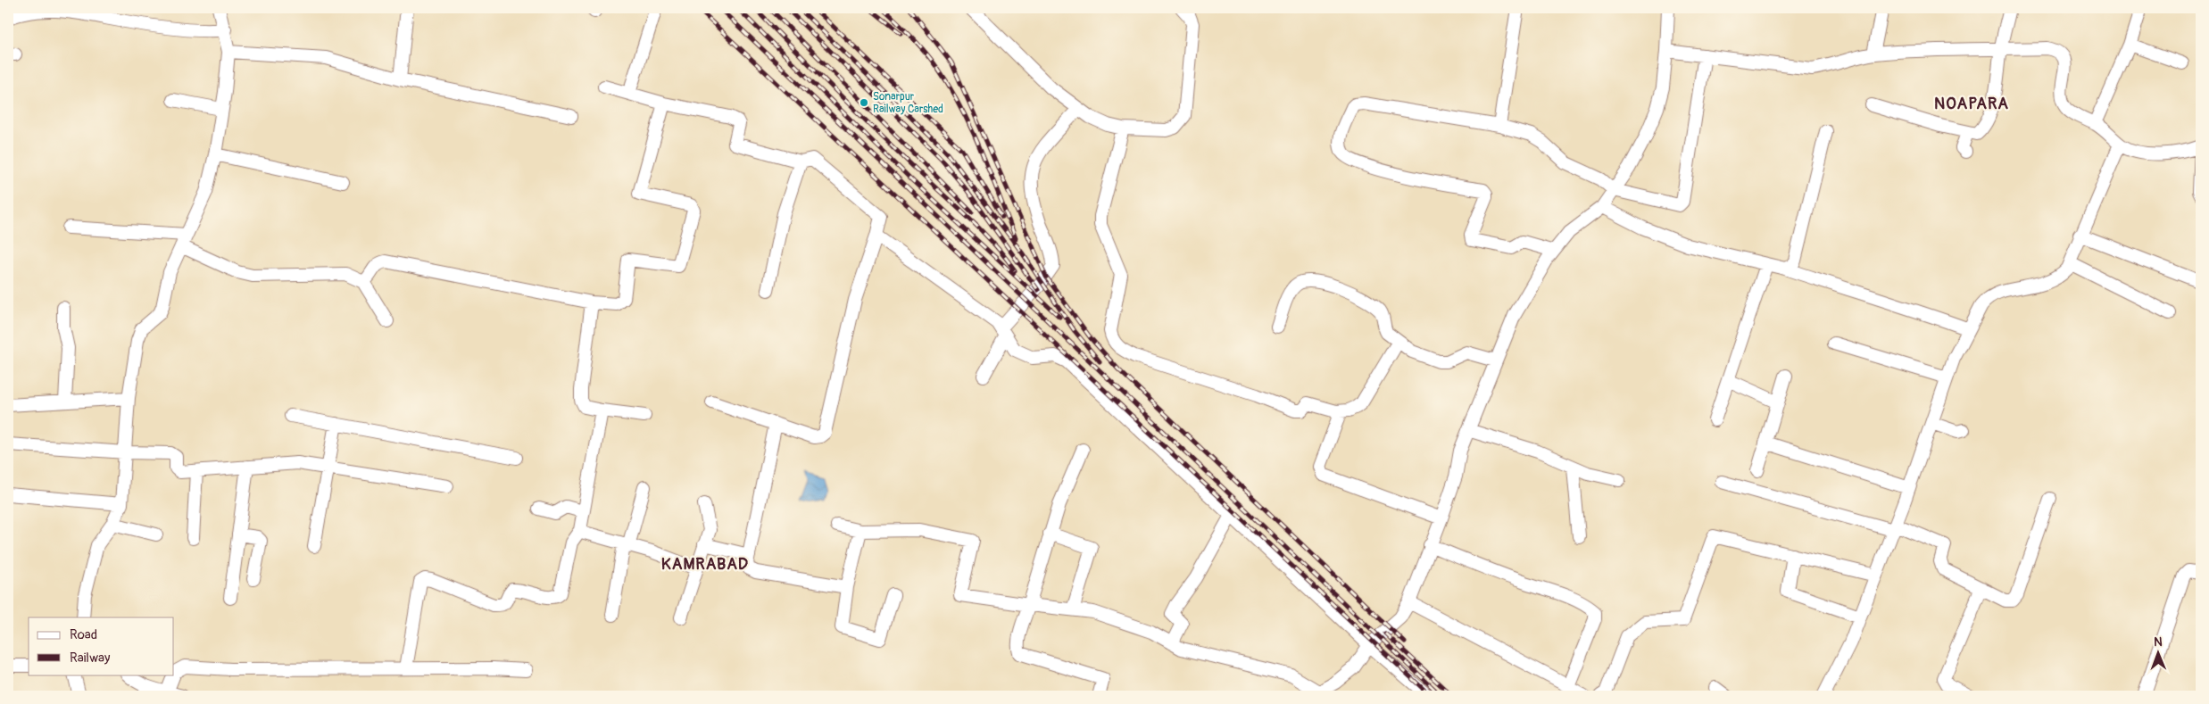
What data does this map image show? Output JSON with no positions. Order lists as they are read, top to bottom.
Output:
{
  "districts": ["NOAPARA", "KAMRABAD"],
  "places": ["Sonarpur Railway Carshed"],
  "legend": ["Road", "Railway"],
  "north": "top"
}
